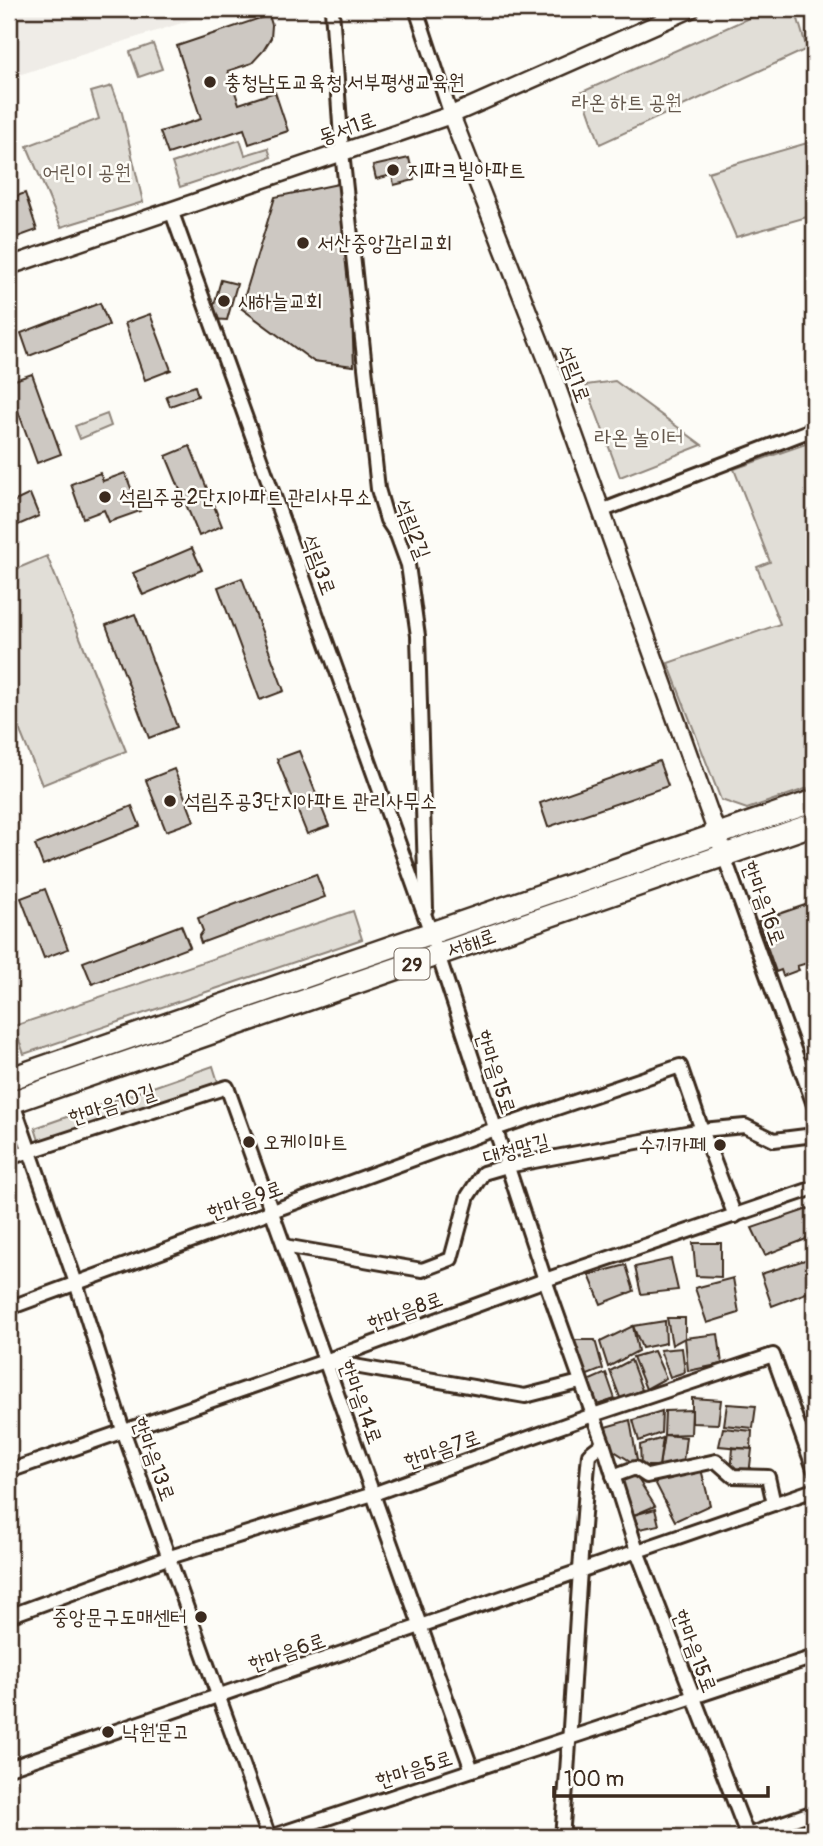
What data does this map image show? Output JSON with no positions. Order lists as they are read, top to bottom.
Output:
{
  "streets": {
    "main road": ["서해로", "29"],
    "street": [
      "동서1로",
      "석림1로",
      "석림2길",
      "석림3로",
      "한마음16로",
      "한마음15로",
      "한마음10길",
      "대청말길",
      "한마음9로",
      "한마음8로",
      "한마음14로",
      "한마음7로",
      "한마음13로",
      "한마음6로",
      "한마음5로"
    ]
  },
  "crossings": [
    ["동서1로", "석림1로"],
    ["동서1로", "석림2길"],
    ["동서1로", "석림3로"],
    ["석림1로", "한마음16로"],
    ["석림1로", "서해로"],
    ["석림2길", "석림3로"],
    ["석림2길", "서해로"],
    ["석림2길", "한마음15로"],
    ["석림3로", "서해로"],
    ["석림3로", "한마음15로"],
    ["한마음16로", "서해로"],
    ["서해로", "한마음15로"],
    ["서해로", "한마음13로"],
    ["한마음15로", "대청말길"],
    ["한마음15로", "한마음9로"],
    ["한마음15로", "한마음8로"],
    ["한마음15로", "한마음7로"],
    ["한마음15로", "한마음6로"],
    ["한마음15로", "한마음5로"],
    ["한마음10길", "한마음14로"],
    ["한마음10길", "한마음13로"],
    ["대청말길", "한마음9로"],
    ["대청말길", "한마음14로"],
    ["한마음9로", "한마음14로"],
    ["한마음9로", "한마음13로"],
    ["한마음8로", "한마음14로"],
    ["한마음8로", "한마음13로"],
    ["한마음14로", "한마음7로"],
    ["한마음14로", "한마음6로"],
    ["한마음14로", "한마음5로"],
    ["한마음7로", "한마음13로"],
    ["한마음13로", "한마음6로"],
    ["한마음13로", "한마음5로"]
  ],
  "parks": ["라온 하트 공원", "어린이 공원", "라온 놀이터"],
  "places": [
    "충청남도교육청 서부평생교육원",
    "지파크빌아파트",
    "서산중앙감리교회",
    "새하늘교회",
    "석림주공2단지아파트 관리사무소",
    "석림주공3단지아파트 관리사무소",
    "오케이마트",
    "수기카페",
    "중앙문구도매센터",
    "낙원문고"
  ],
  "scale_bar": "100 m"
}
